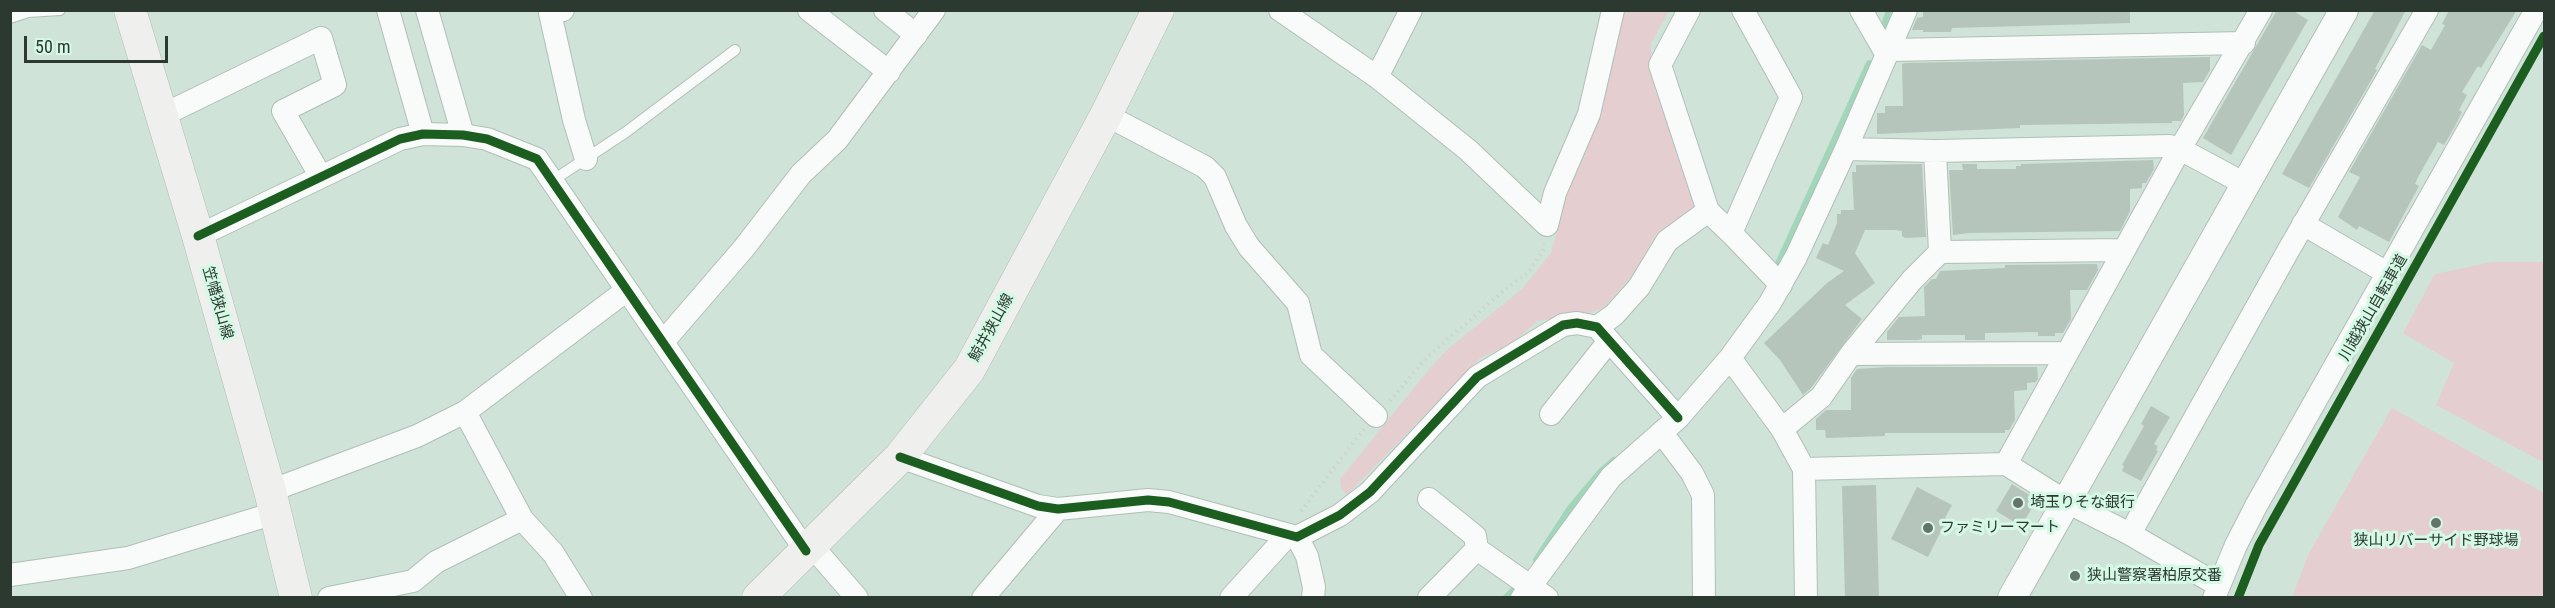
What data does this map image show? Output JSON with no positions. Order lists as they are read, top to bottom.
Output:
{
  "streets": {
    "main road": ["笠幡狭山線", "鯨井狭山線"],
    "cycle path": ["川越狭山自転車道"]
  },
  "places": [
    "埼玉りそな銀行",
    "狭山リバーサイド野球場",
    "ファミリーマート",
    "狭山警察署柏原交番"
  ],
  "scale_bar": "50 m"
}
